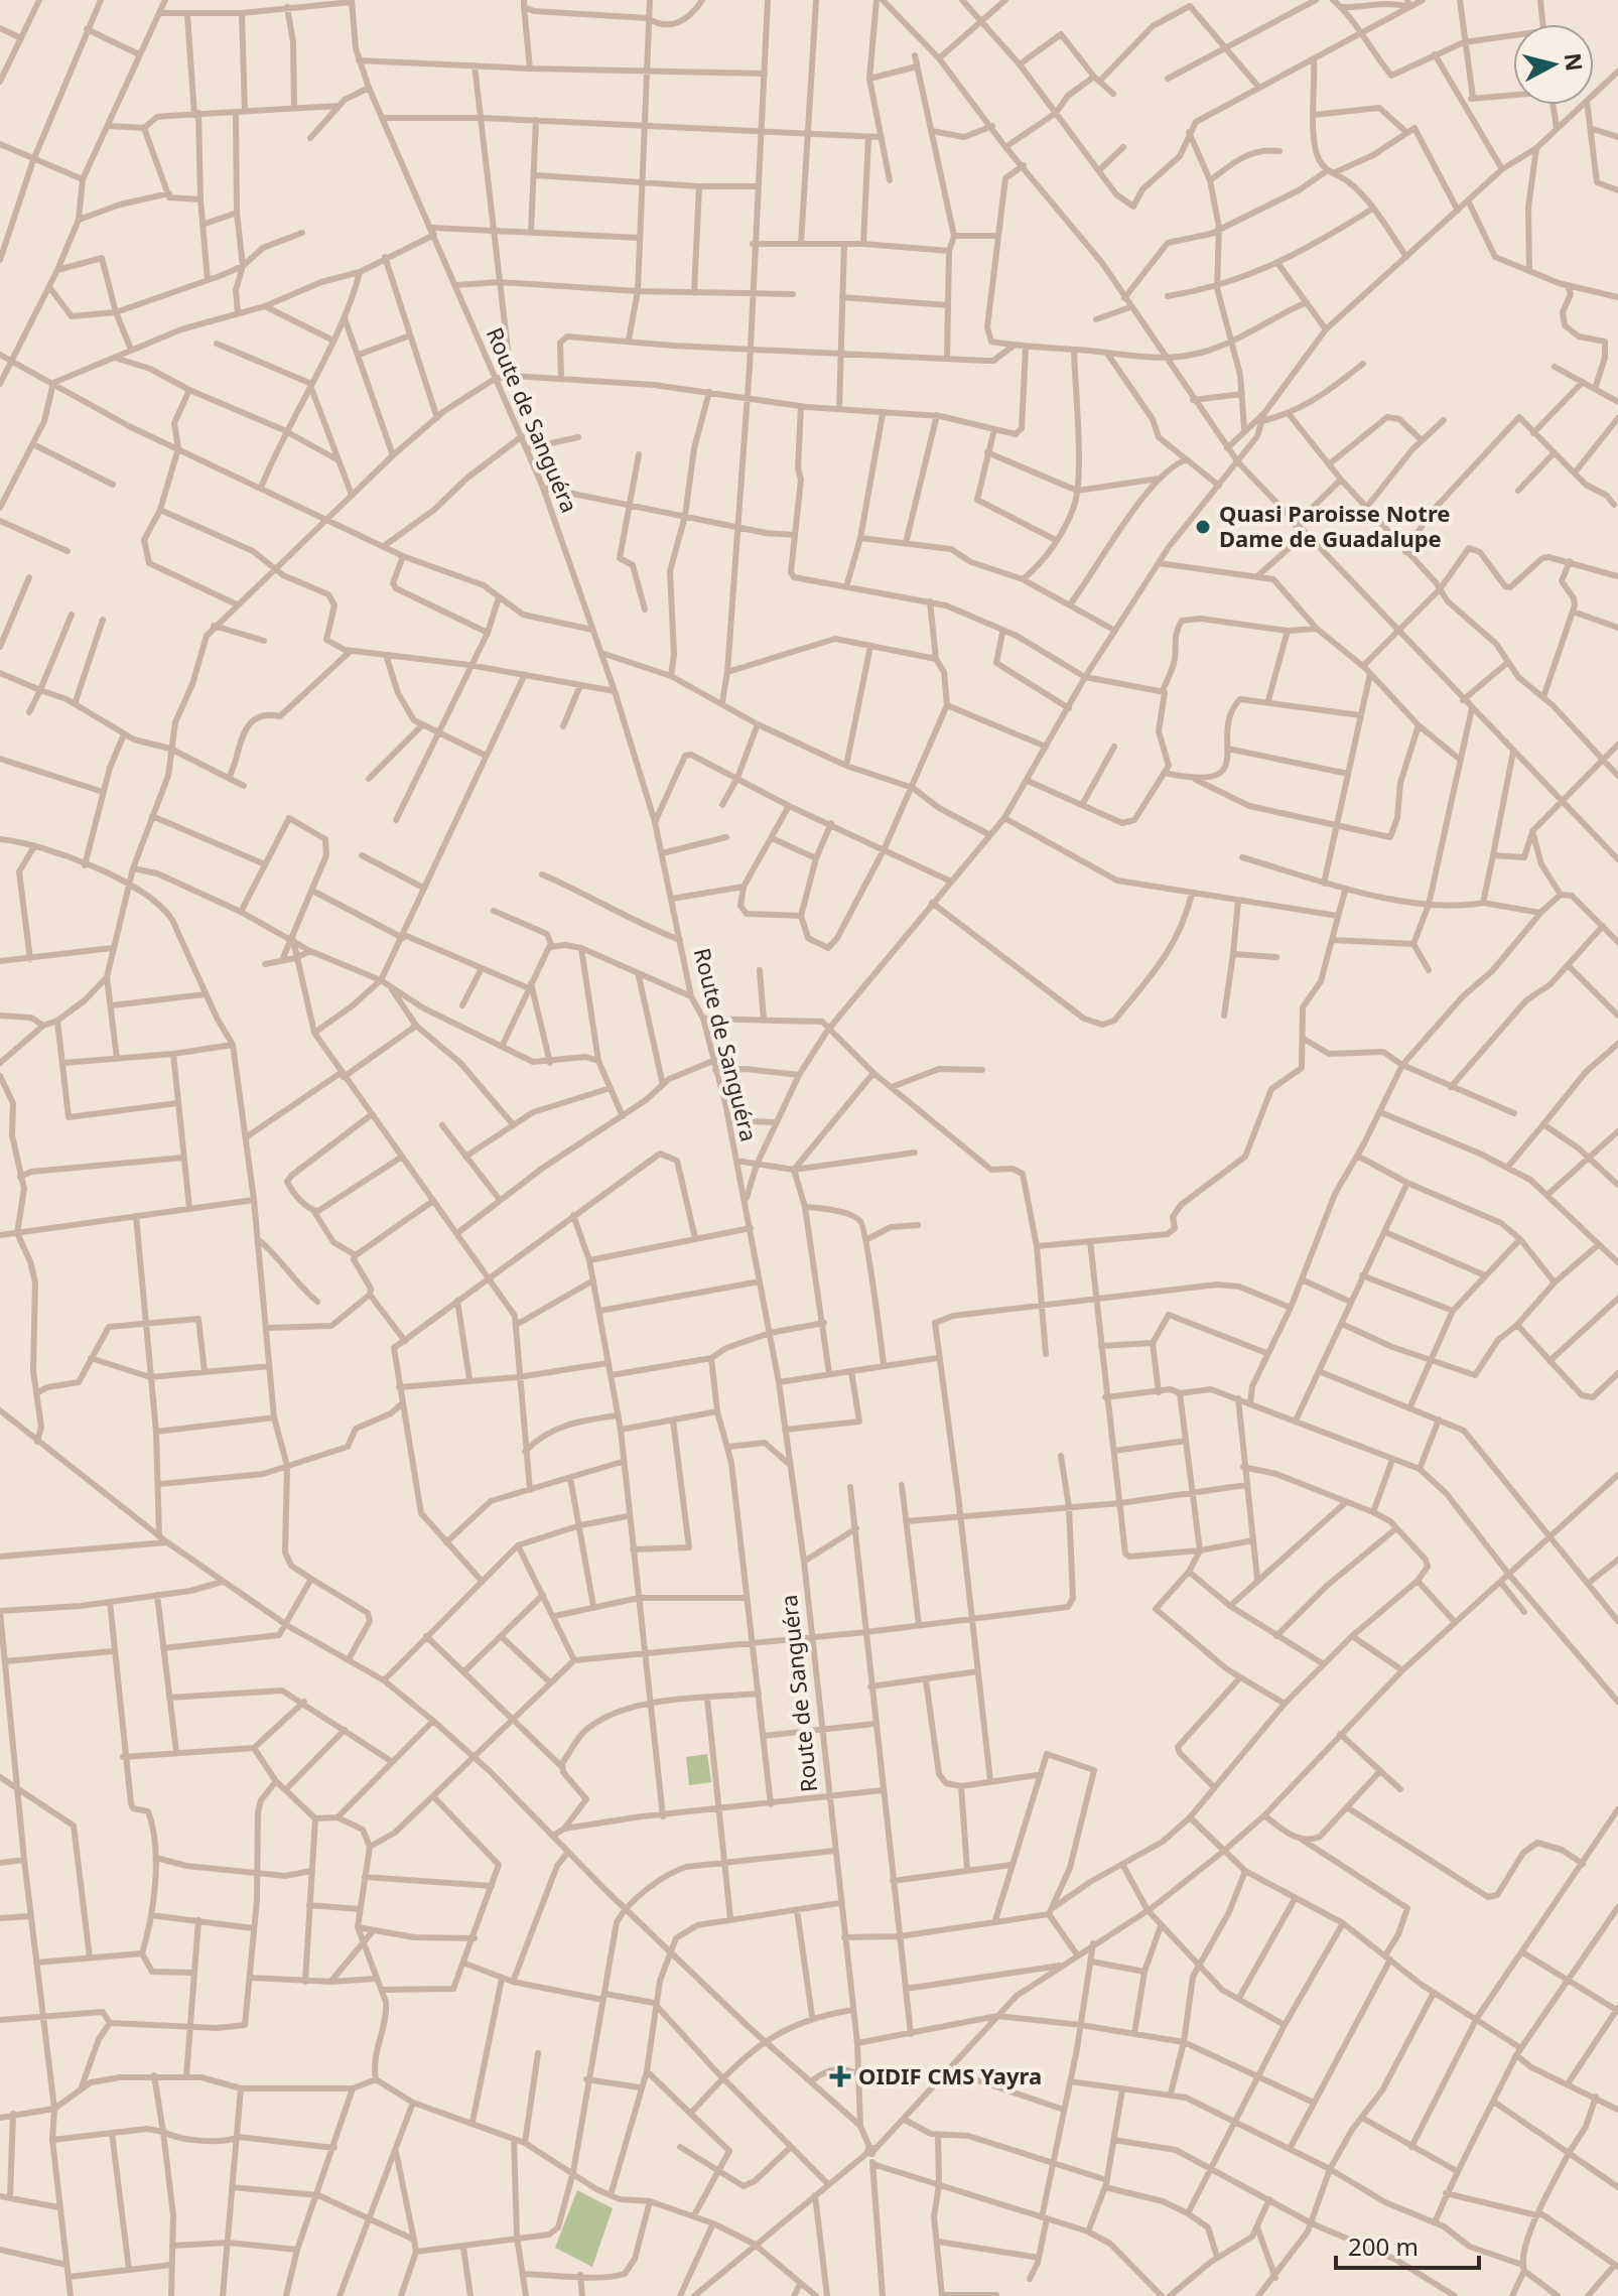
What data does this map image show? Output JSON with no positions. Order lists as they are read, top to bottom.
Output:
{
  "streets": {
    "street": ["Route de Sanguéra"]
  },
  "places": {
    "other": ["Quasi Paroisse Notre Dame de Guadalupe"],
    "health": ["OIDIF CMS Yayra"]
  },
  "scale_bar": "200 m",
  "north": "right"
}
